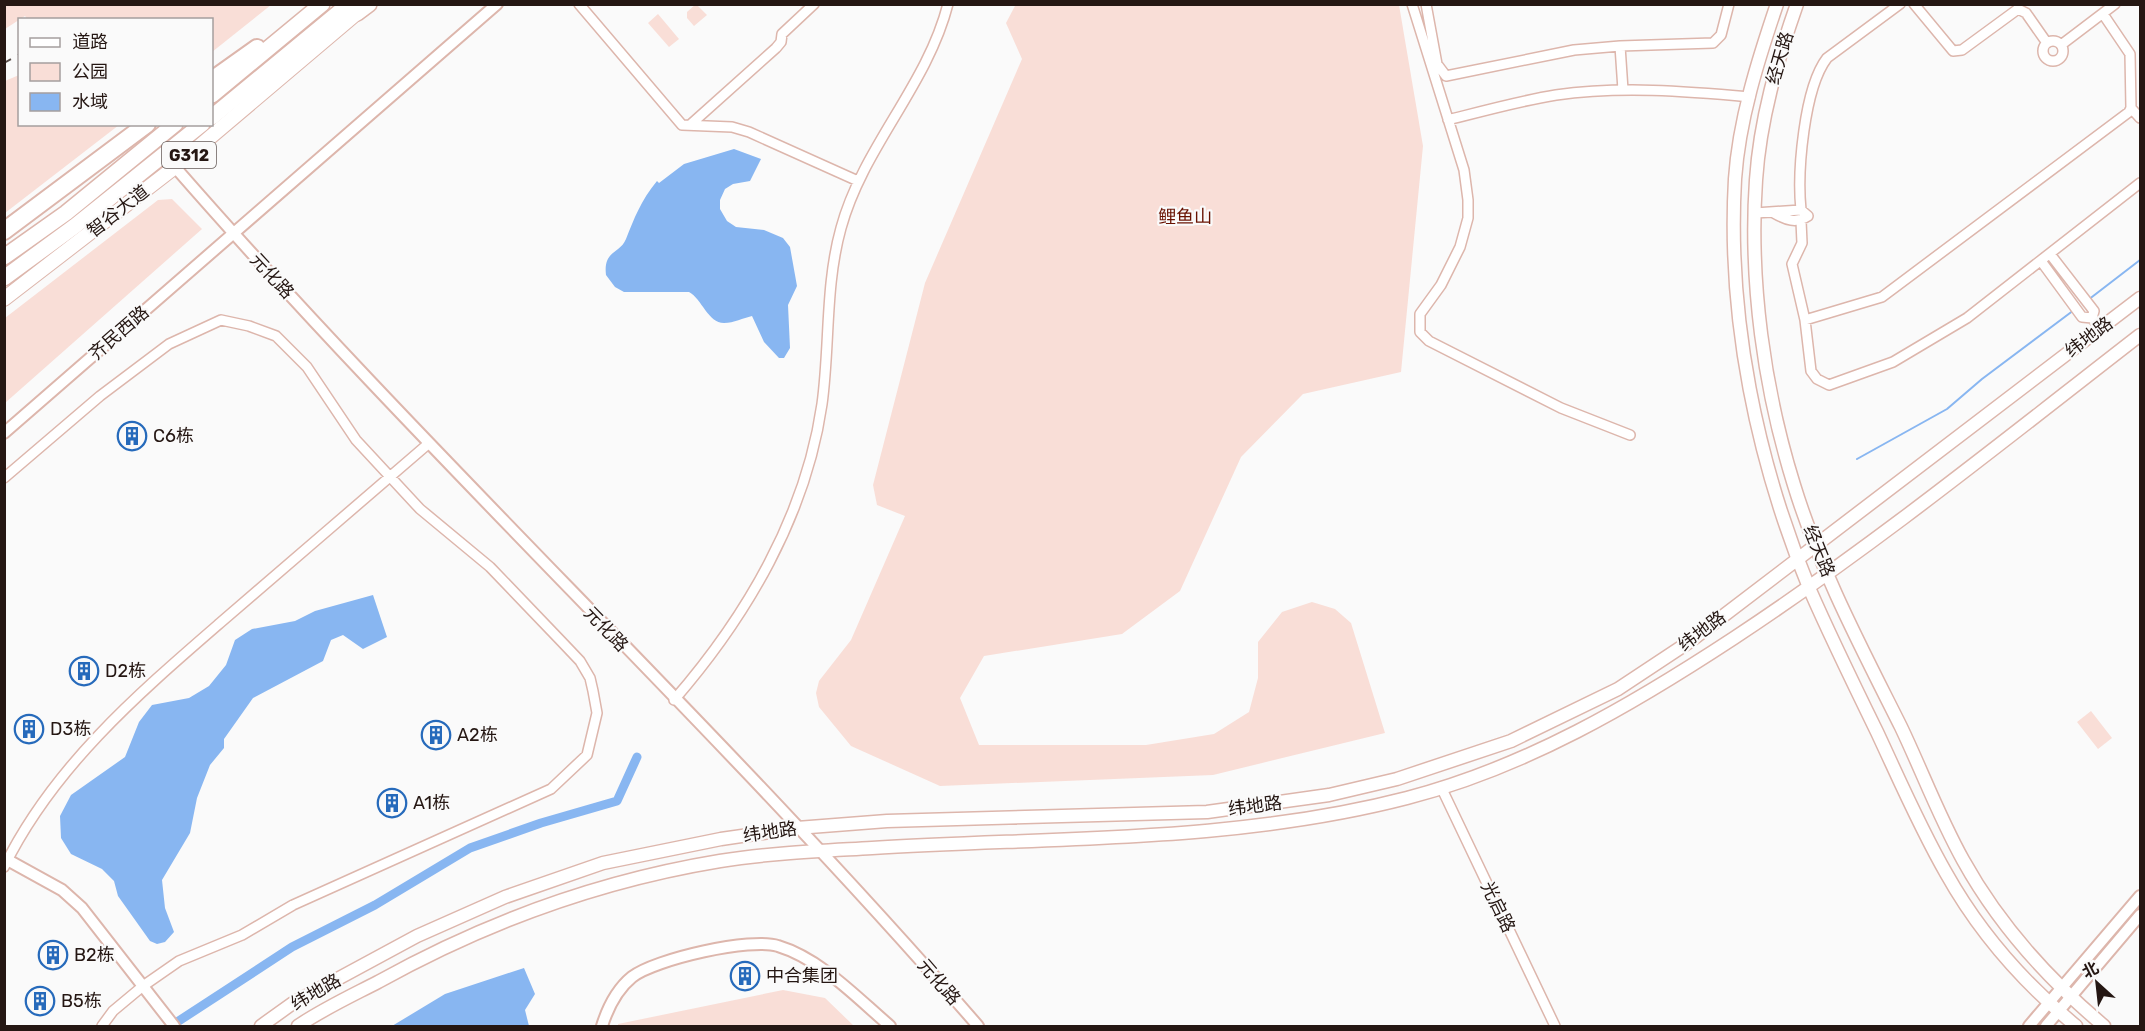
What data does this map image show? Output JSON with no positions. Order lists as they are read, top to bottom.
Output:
{
  "streets": {
    "highway": ["G312", "智谷大道"],
    "main road": ["经天路", "纬地路"],
    "street": ["元化路", "齐民西路", "光启路"]
  },
  "crossings": [
    ["经天路", "纬地路"],
    ["智谷大道", "元化路"],
    ["元化路", "齐民西路"],
    ["元化路", "纬地路"],
    ["纬地路", "光启路"]
  ],
  "parks": ["鲤鱼山"],
  "places": {
    "building": [
      "C6栋",
      "D2栋",
      "D3栋",
      "A2栋",
      "A1栋",
      "B2栋",
      "中合集团",
      "B5栋"
    ]
  },
  "legend": ["道路", "公园", "水域"],
  "north": "top left"
}
